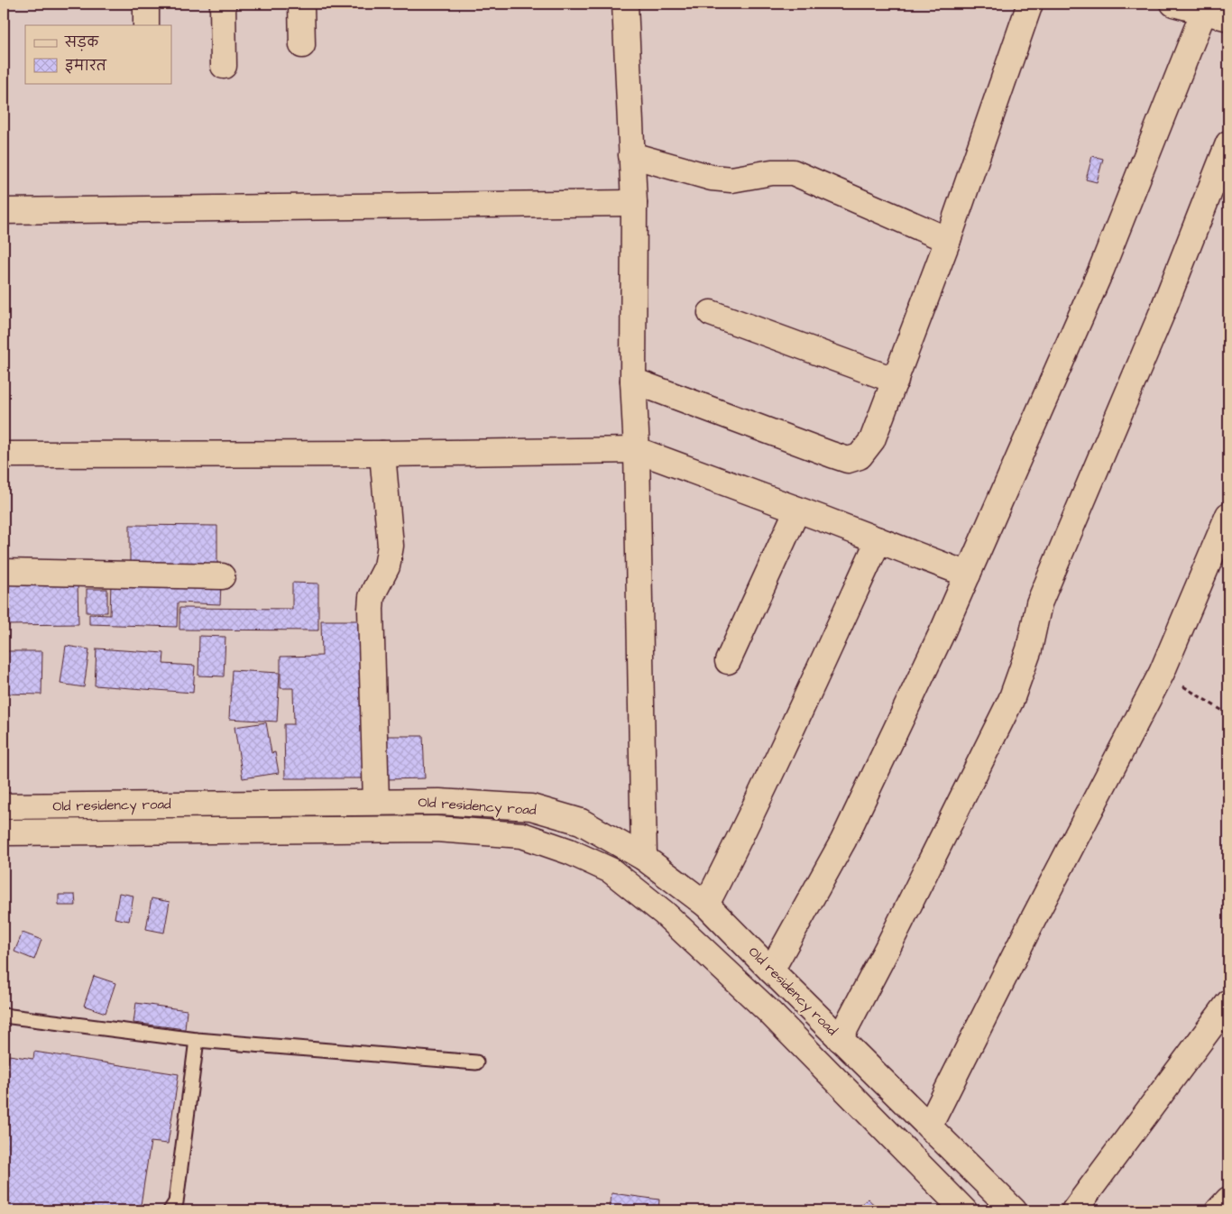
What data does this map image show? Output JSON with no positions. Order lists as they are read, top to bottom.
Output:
{
  "streets": {
    "main road": ["Old residency road"]
  },
  "legend": ["सड़क", "इमारत"]
}
